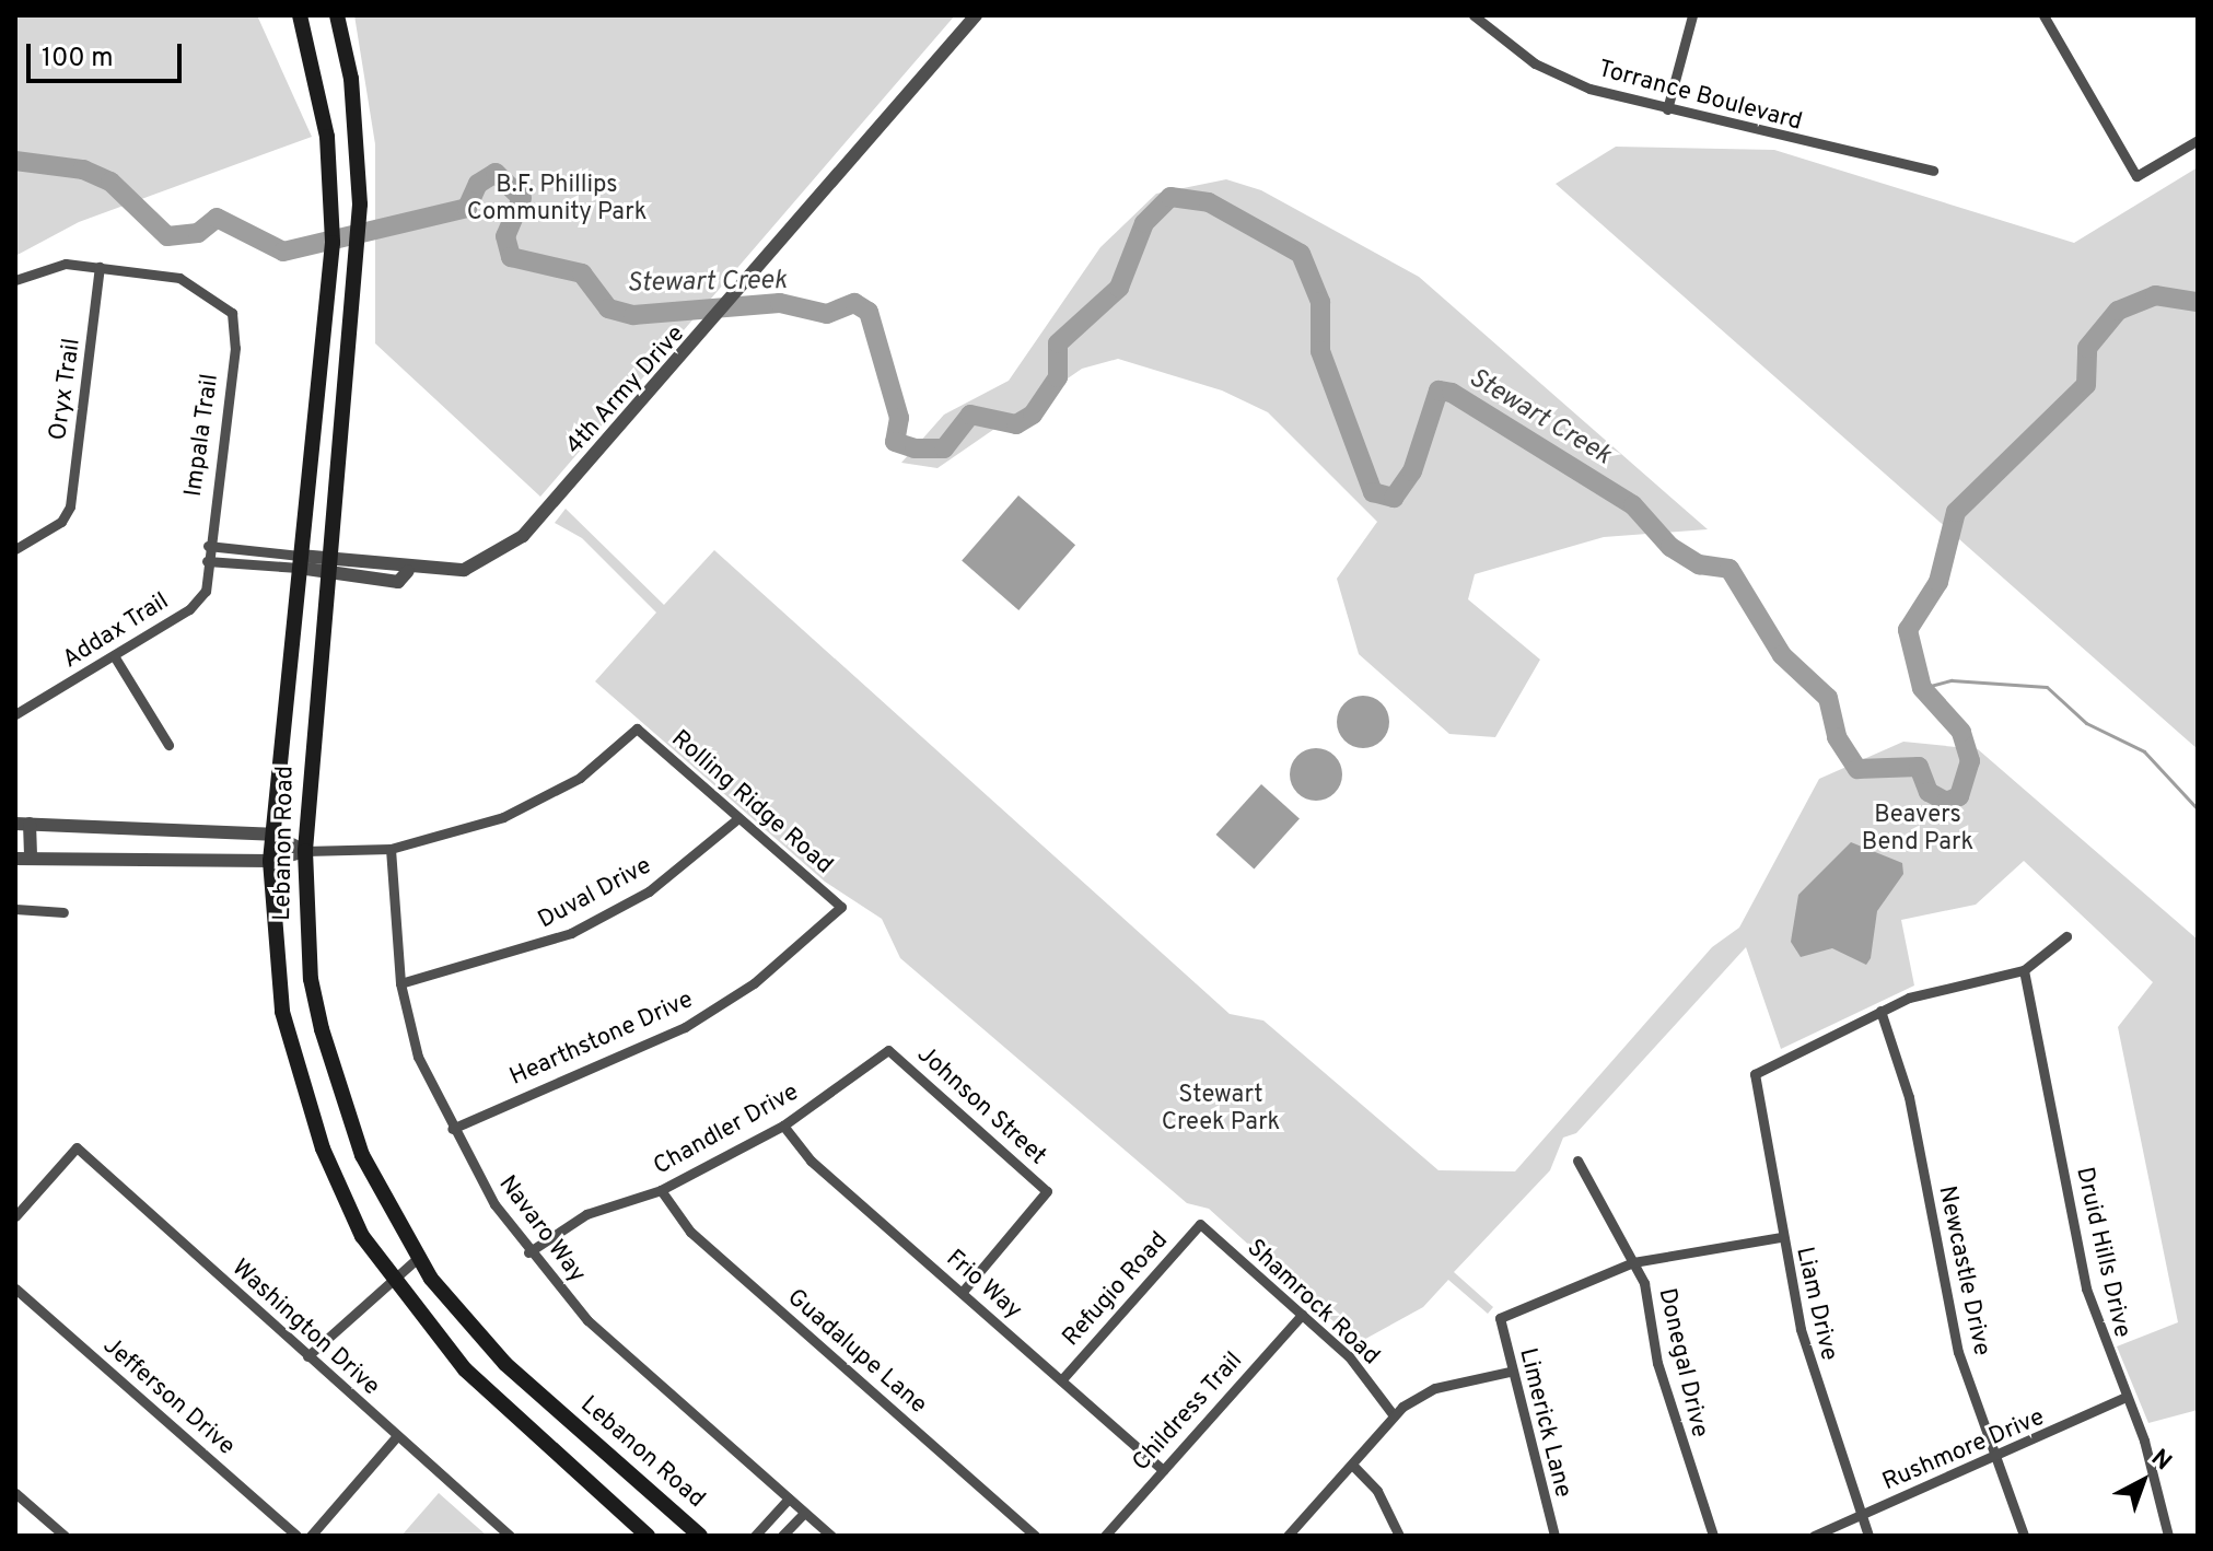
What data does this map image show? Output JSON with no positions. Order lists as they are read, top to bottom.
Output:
{
  "streets": {
    "main road": ["Lebanon Road"],
    "street": [
      "Torrance Boulevard",
      "Oryx Trail",
      "4th Army Drive",
      "Impala Trail",
      "Addax Trail",
      "Rolling Ridge Road",
      "Duval Drive",
      "Hearthstone Drive",
      "Johnson Street",
      "Chandler Drive",
      "Navaro Way",
      "Druid Hills Drive",
      "Newcastle Drive",
      "Frio Way",
      "Refugio Road",
      "Shamrock Road",
      "Liam Drive",
      "Washington Drive",
      "Guadalupe Lane",
      "Donegal Drive",
      "Jefferson Drive",
      "Childress Trail",
      "Limerick Lane",
      "Rushmore Drive"
    ]
  },
  "crossings": [
    ["Oryx Trail", "Impala Trail"],
    ["4th Army Drive", "Impala Trail"],
    ["4th Army Drive", "Addax Trail"],
    ["4th Army Drive", "Lebanon Road"],
    ["Impala Trail", "Addax Trail"],
    ["Rolling Ridge Road", "Duval Drive"],
    ["Rolling Ridge Road", "Hearthstone Drive"],
    ["Rolling Ridge Road", "Navaro Way"],
    ["Duval Drive", "Navaro Way"],
    ["Hearthstone Drive", "Navaro Way"],
    ["Johnson Street", "Chandler Drive"],
    ["Johnson Street", "Frio Way"],
    ["Chandler Drive", "Navaro Way"],
    ["Chandler Drive", "Frio Way"],
    ["Chandler Drive", "Guadalupe Lane"],
    ["Druid Hills Drive", "Rushmore Drive"],
    ["Newcastle Drive", "Liam Drive"],
    ["Newcastle Drive", "Rushmore Drive"],
    ["Frio Way", "Refugio Road"],
    ["Frio Way", "Childress Trail"],
    ["Refugio Road", "Shamrock Road"],
    ["Shamrock Road", "Childress Trail"],
    ["Liam Drive", "Rushmore Drive"],
    ["Donegal Drive", "Limerick Lane"]
  ],
  "water": ["Stewart Creek"],
  "parks": ["B.F. Phillips Community Park", "Beavers Bend Park", "Stewart Creek Park"],
  "scale_bar": "100 m",
  "north": "top right"
}
